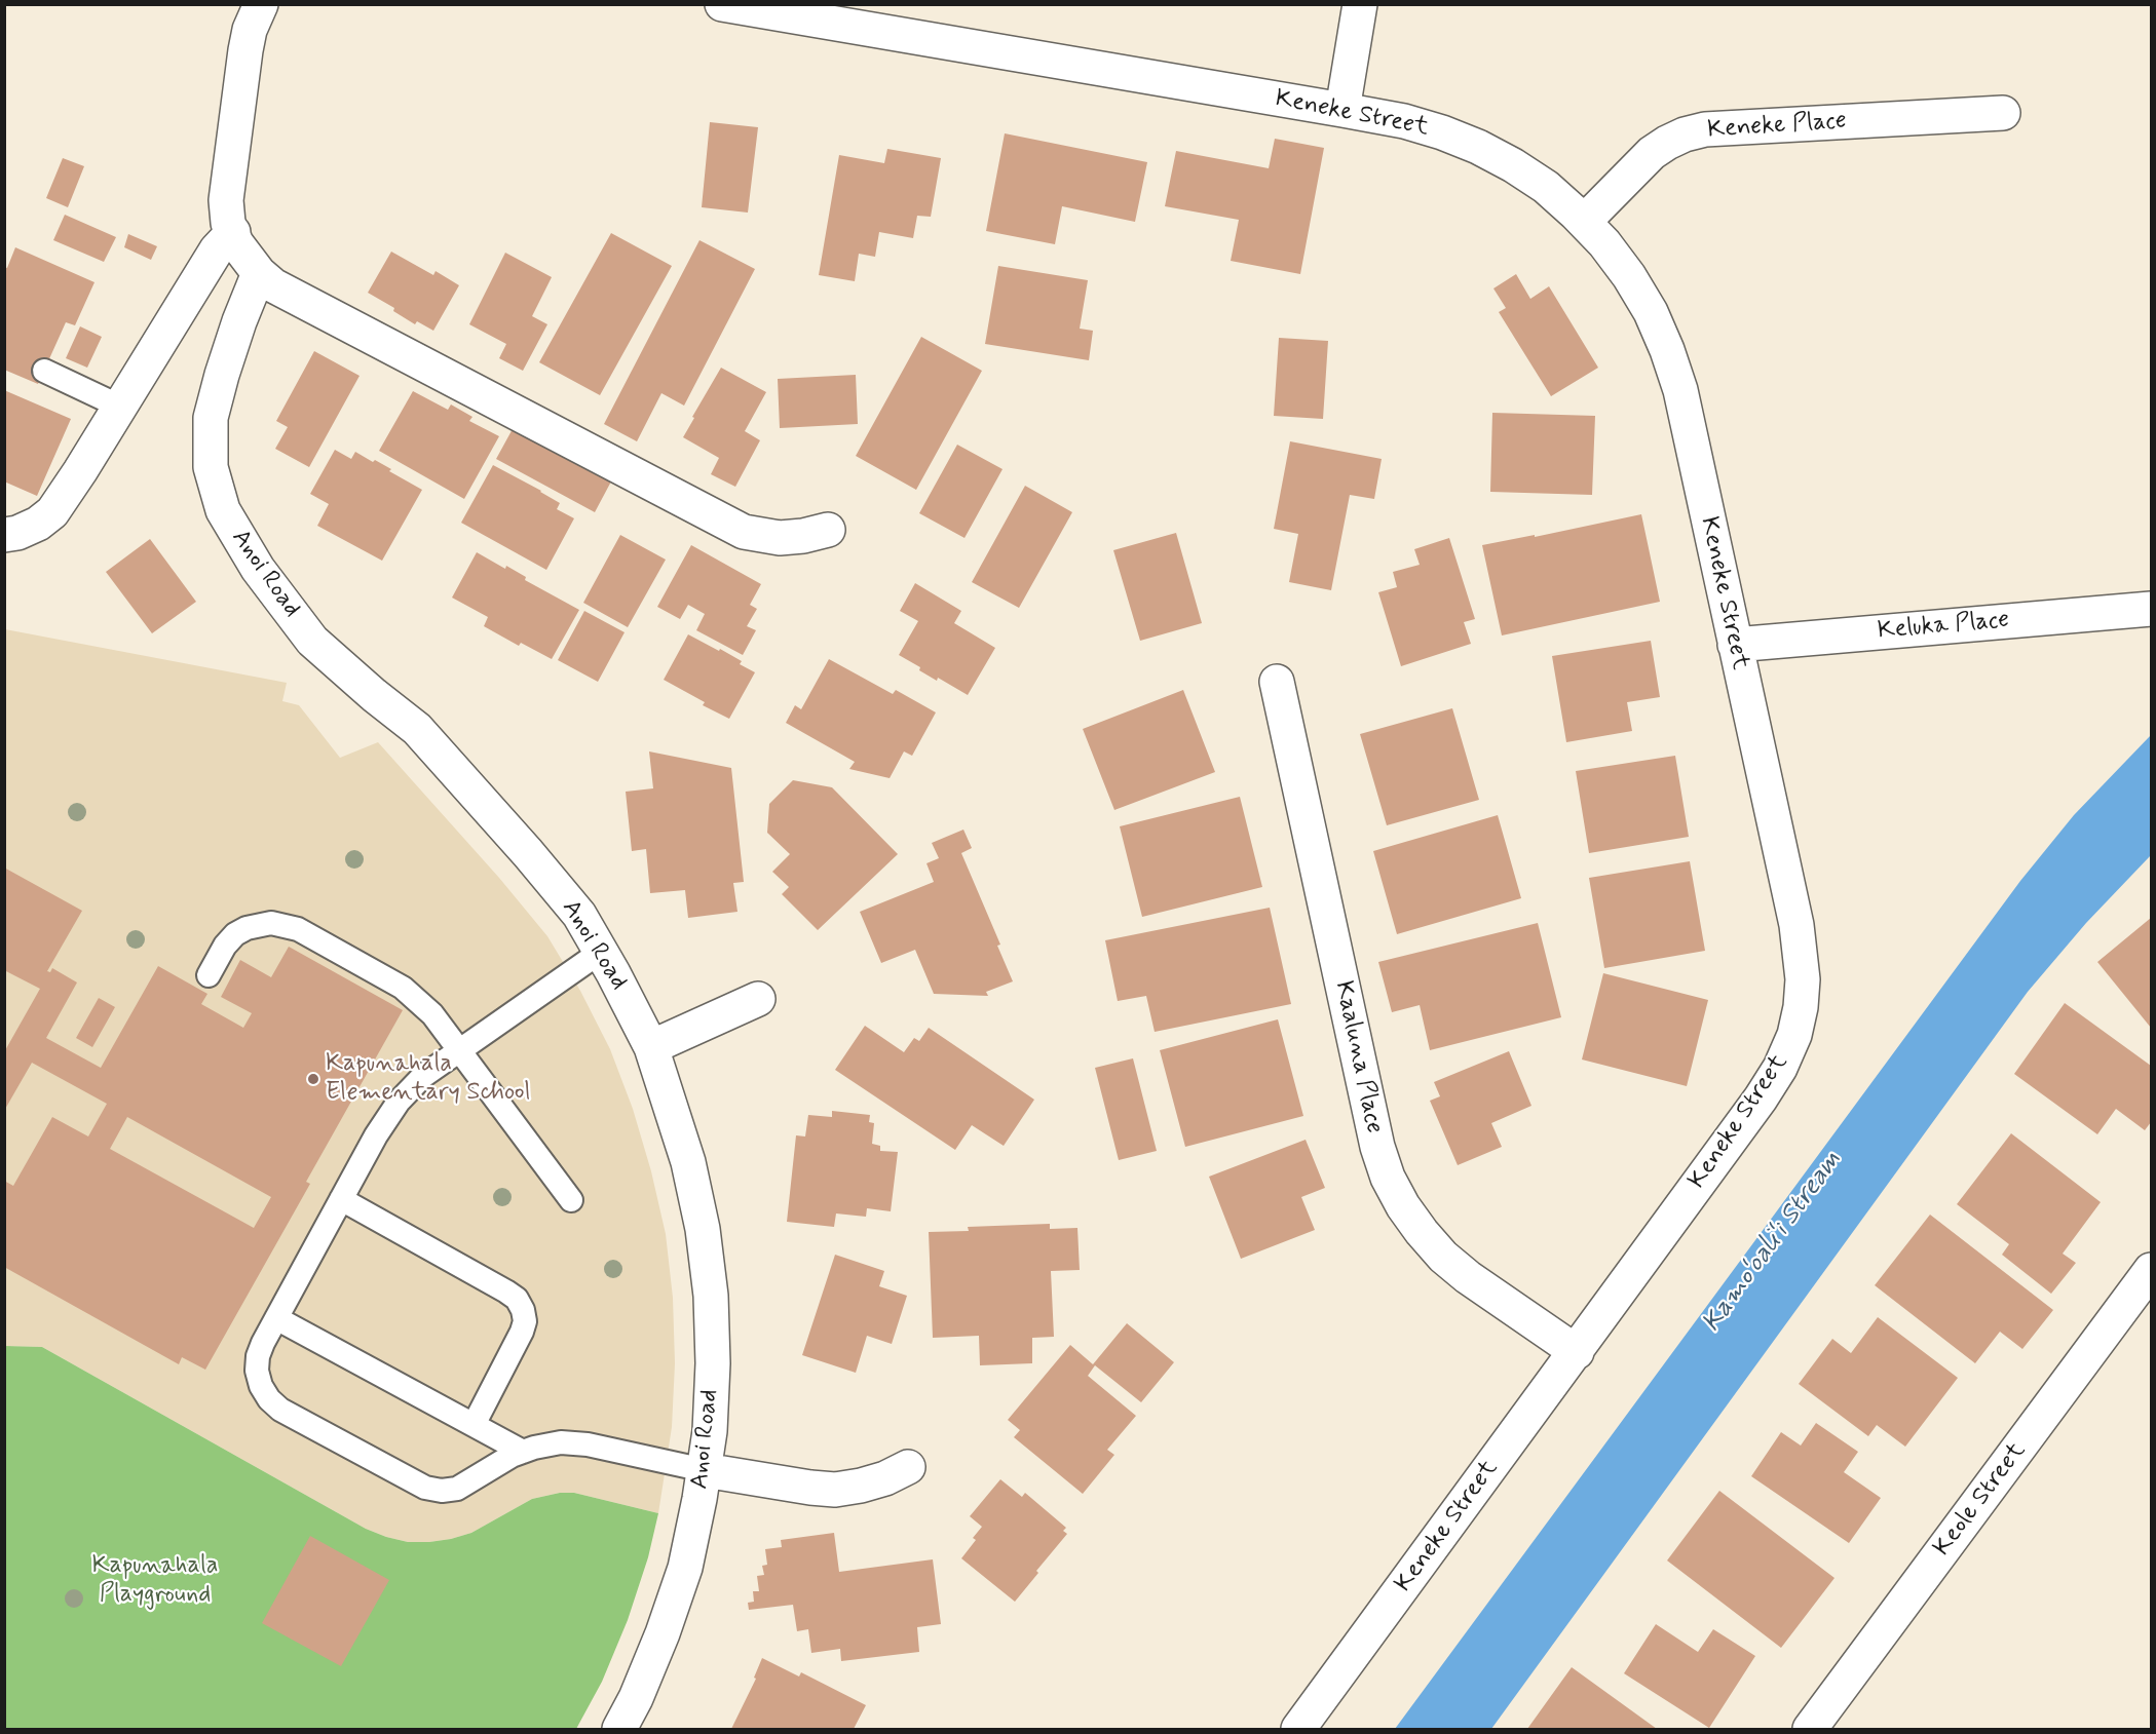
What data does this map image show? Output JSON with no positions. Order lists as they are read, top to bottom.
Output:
{
  "streets": {
    "street": [
      "Keneke Street",
      "Keneke Place",
      "Anoi Road",
      "Keluka Place",
      "Kaaluna Place",
      "Keole Street"
    ]
  },
  "crossings": [
    ["Keneke Street", "Keneke Place"],
    ["Keneke Street", "Keluka Place"],
    ["Keneke Street", "Kaaluna Place"]
  ],
  "water": ["Kamoʻoaliʻi Stream"],
  "parks": ["Kapunahala Playground"],
  "places": ["Kapunahala Elementary School"]
}
